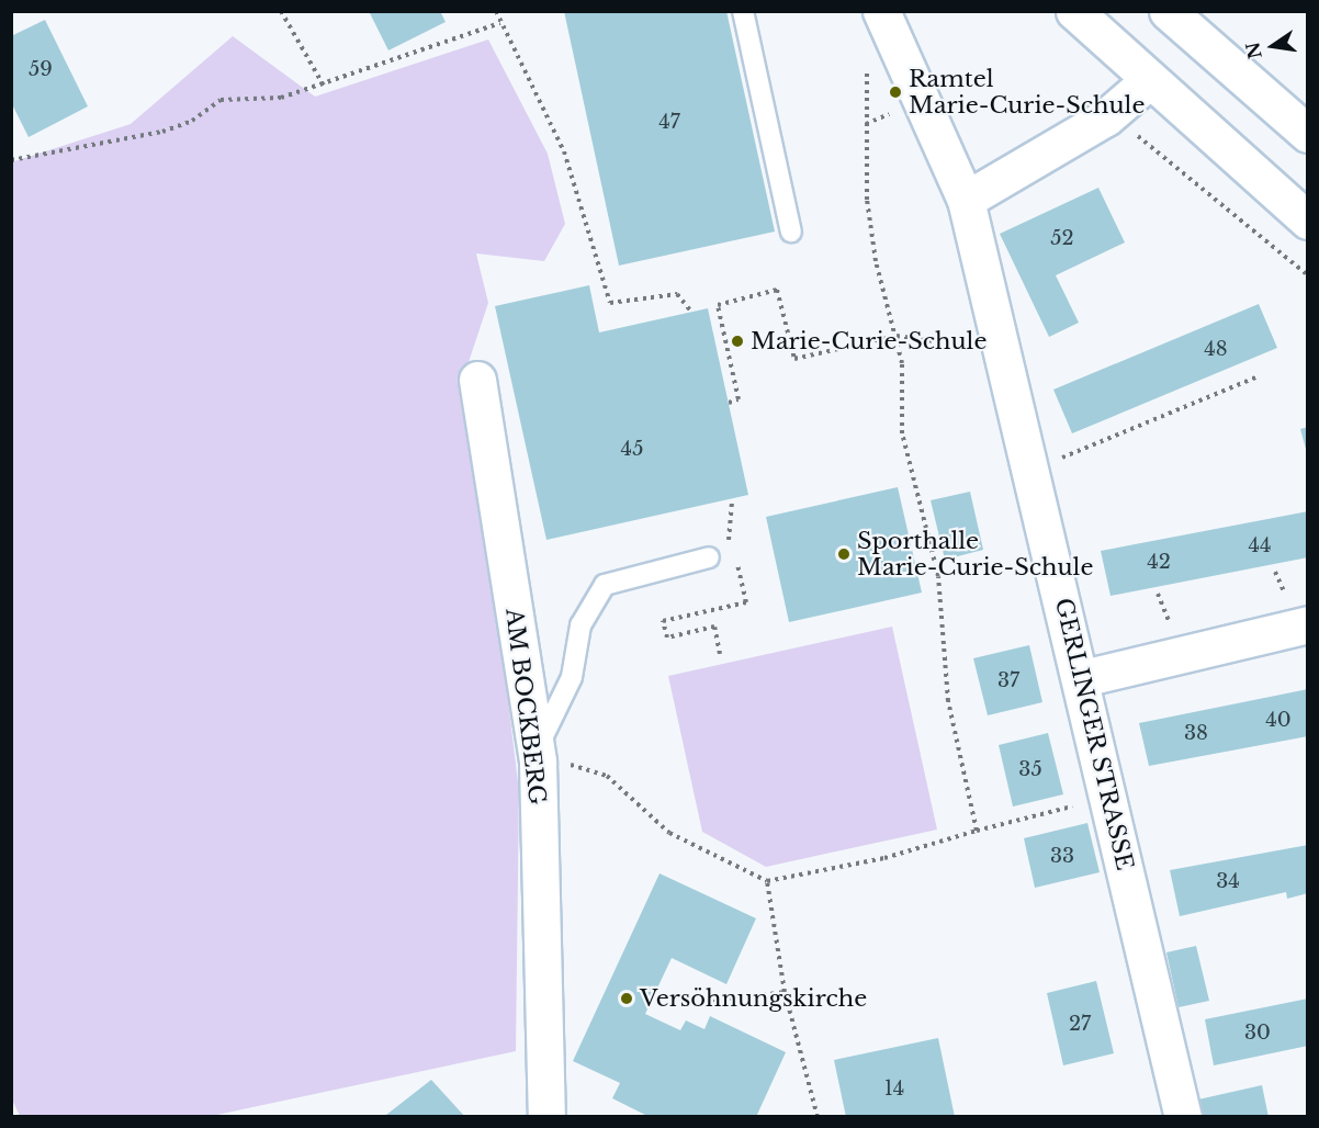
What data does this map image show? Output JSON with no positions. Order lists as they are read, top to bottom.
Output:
{
  "streets": {
    "street": ["AM BOCKBERG", "GERLINGER STRASSE"]
  },
  "places": [
    "Ramtel Marie-Curie-Schule",
    "Marie-Curie-Schule",
    "Sporthalle Marie-Curie-Schule",
    "Versöhnungskirche"
  ],
  "house_numbers": [
    "59",
    "47",
    "52",
    "48",
    "45",
    "44",
    "42",
    "37",
    "40",
    "38",
    "35",
    "33",
    "34",
    "27",
    "30",
    "14"
  ],
  "north": "left"
}
